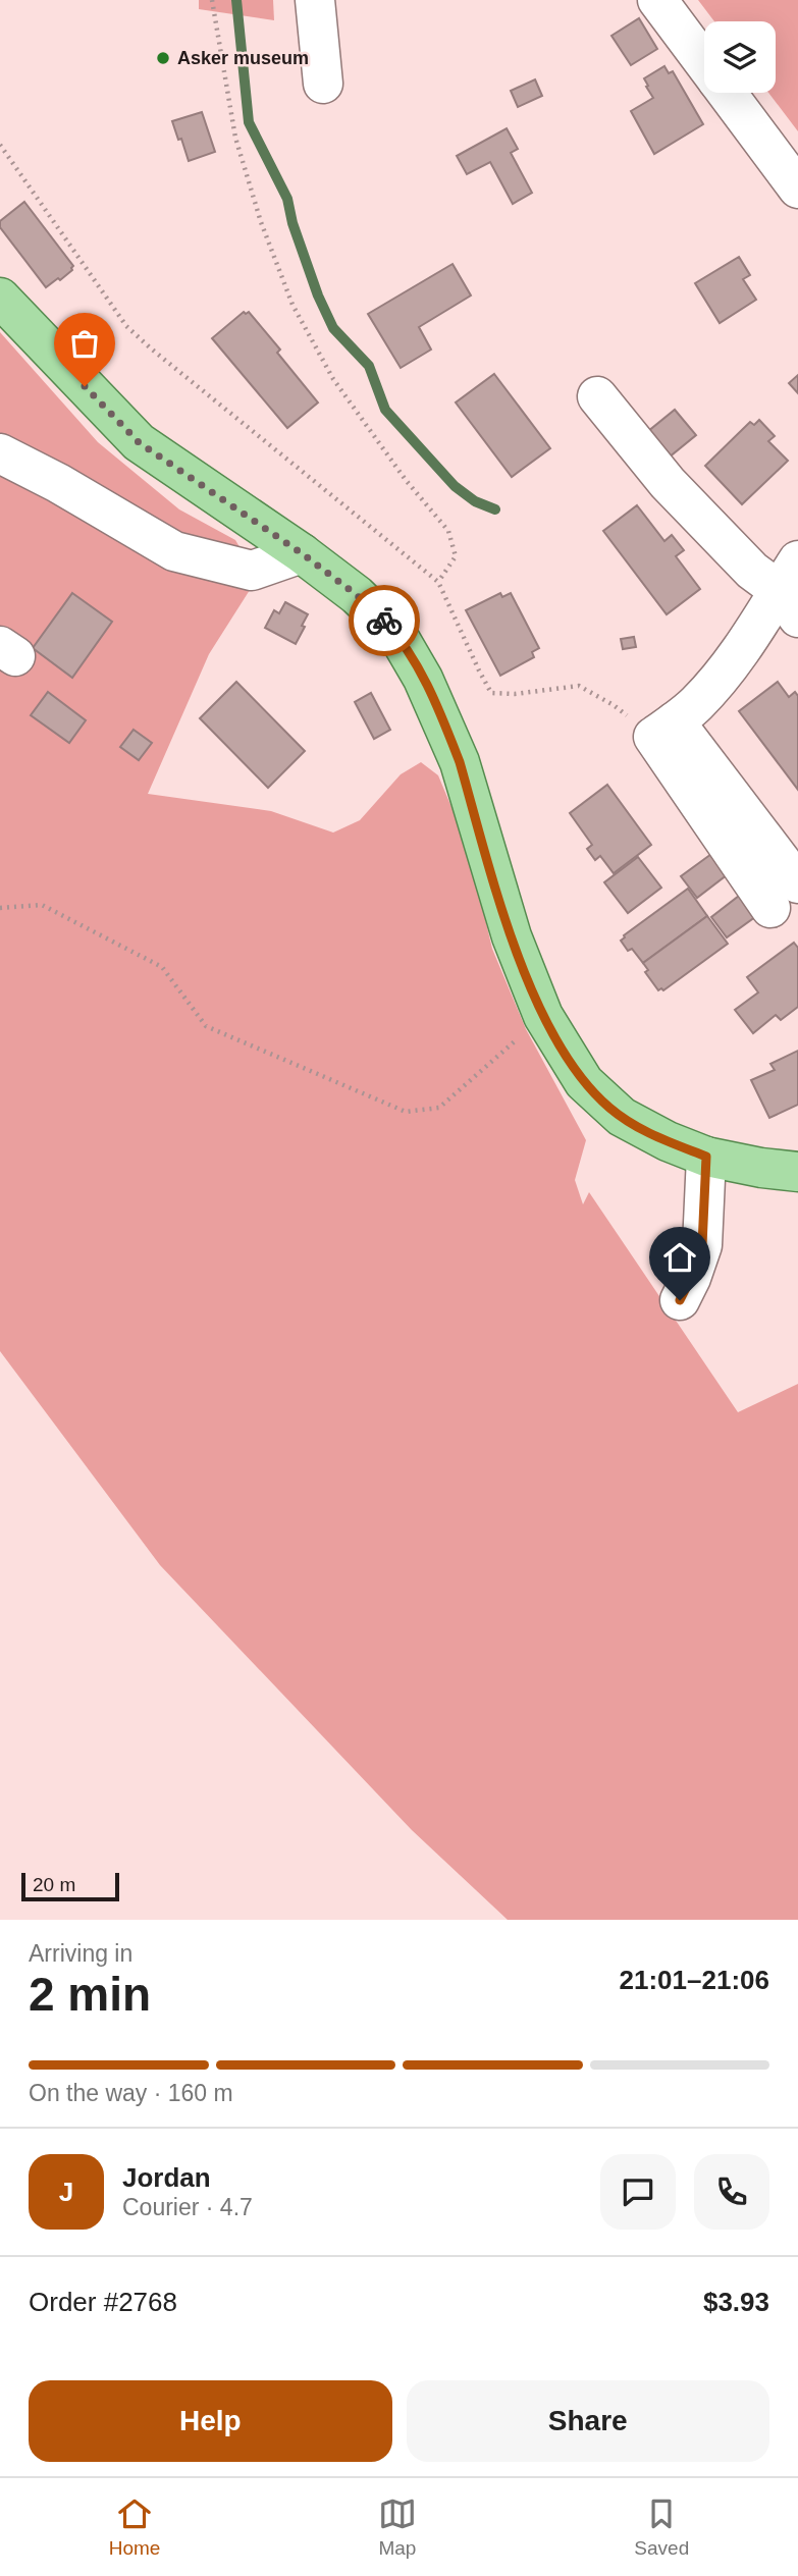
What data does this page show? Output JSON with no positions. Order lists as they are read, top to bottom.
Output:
{
  "places": ["Asker museum"],
  "scale_bar": "20 m",
  "page": {
    "scale": "20 m",
    "heading": ["2 min", "Arriving in", "21:01–21:06"],
    "panel": [
      "Jordan",
      "Courier · 4.7",
      "Order #2768",
      "$3.93"
    ],
    "bar": "On the way · 160 m",
    "round": "J",
    "buttons": ["Help", "Share"],
    "tabs": ["Home", "Map", "Saved"]
  }
}
